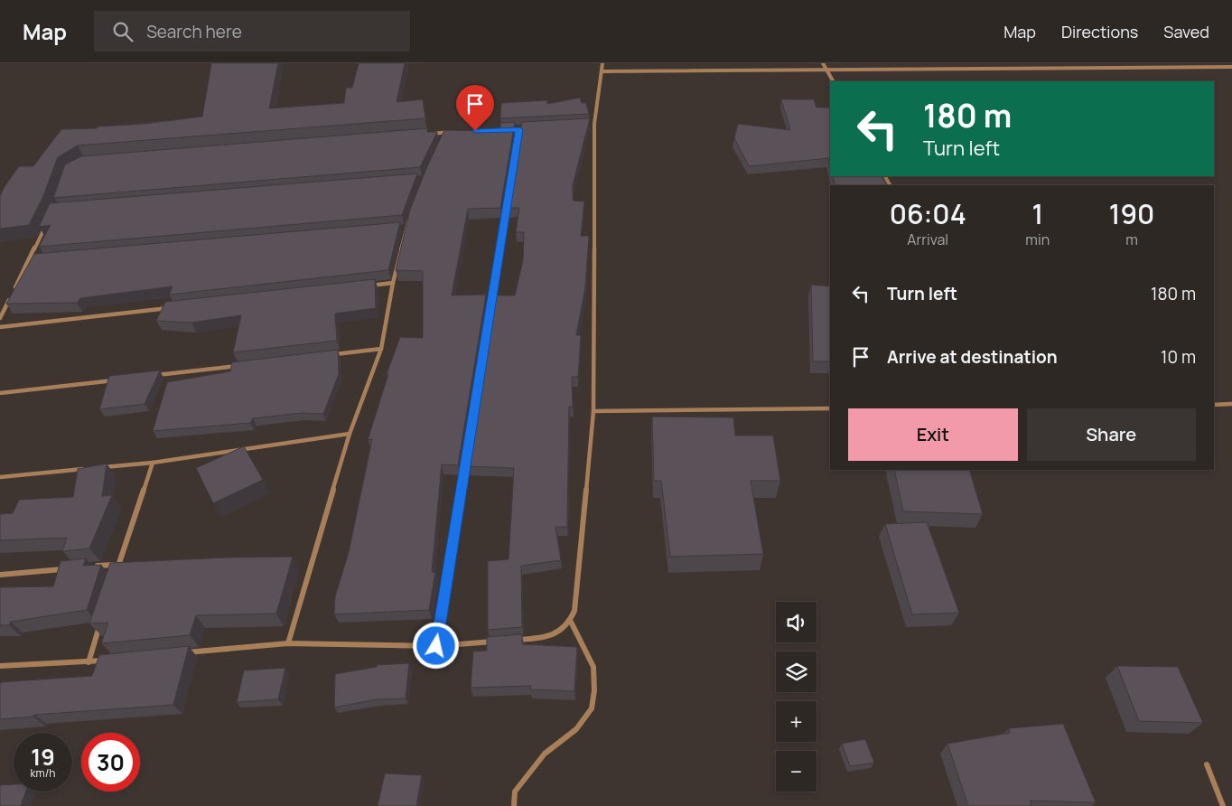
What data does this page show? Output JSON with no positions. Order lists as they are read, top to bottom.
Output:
{
  "page": {
    "header": "Map",
    "search": "Search here",
    "nav": ["Map", "Directions", "Saved"],
    "turn": ["180 m", "Turn left"],
    "eta": [
      "06:04",
      "Arrival",
      "1",
      "min",
      "190",
      "m"
    ],
    "list": [
      {
        "name": "Turn left",
        "value": "180 m"
      },
      {
        "name": "Arrive at destination",
        "value": "10 m"
      }
    ],
    "buttons": ["Exit", "Share"],
    "map_buttons": ["+", "−"],
    "speed": "19 km/h",
    "limit": "30"
  }
}
